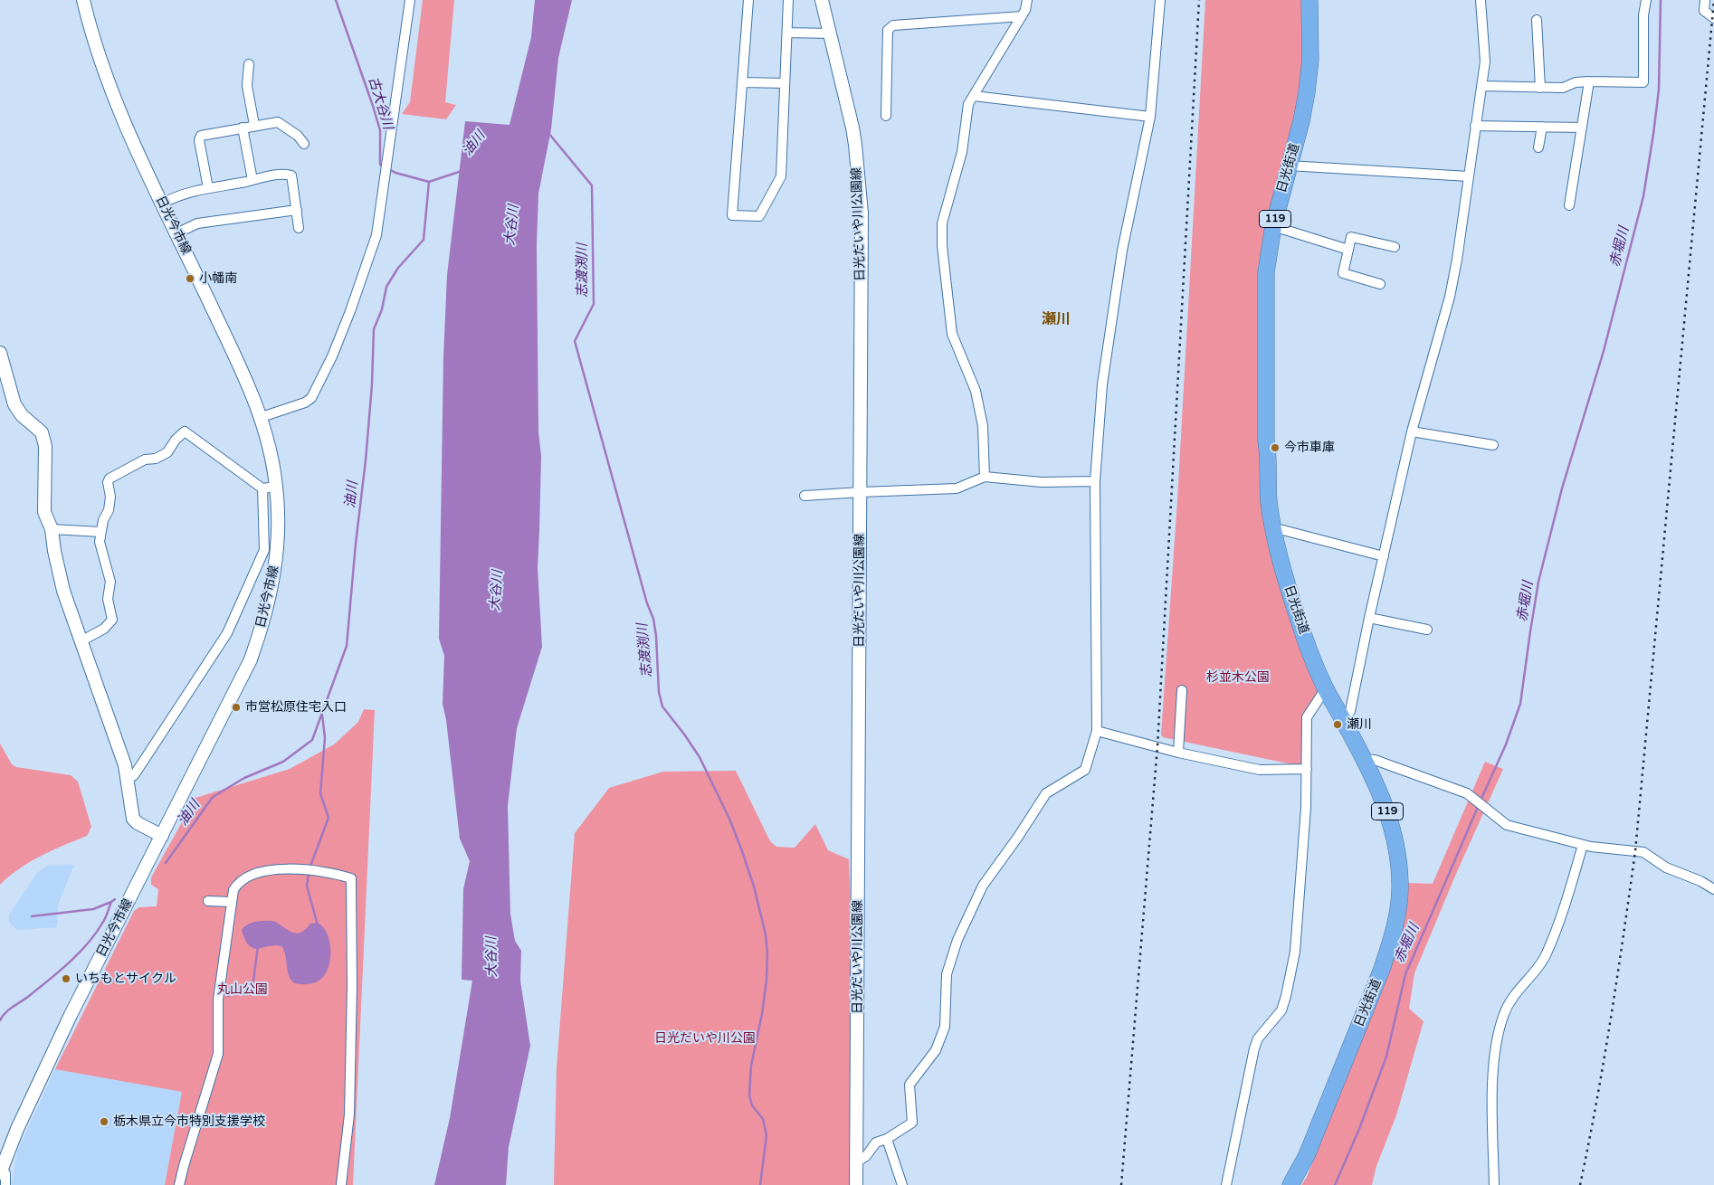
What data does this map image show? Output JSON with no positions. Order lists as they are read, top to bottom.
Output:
{
  "streets": {
    "highway": ["日光街道", "119"],
    "main road": ["日光だいや川公園線", "日光今市線"]
  },
  "districts": ["瀬川"],
  "water": [
    "古大谷川",
    "油川",
    "大谷川",
    "赤堀川",
    "志渡渕川"
  ],
  "parks": ["杉並木公園", "丸山公園", "日光だいや川公園"],
  "places": [
    "小幡南",
    "今市車庫",
    "市営松原住宅入口",
    "瀬川",
    "いちもとサイクル",
    "栃木県立今市特別支援学校"
  ]
}
